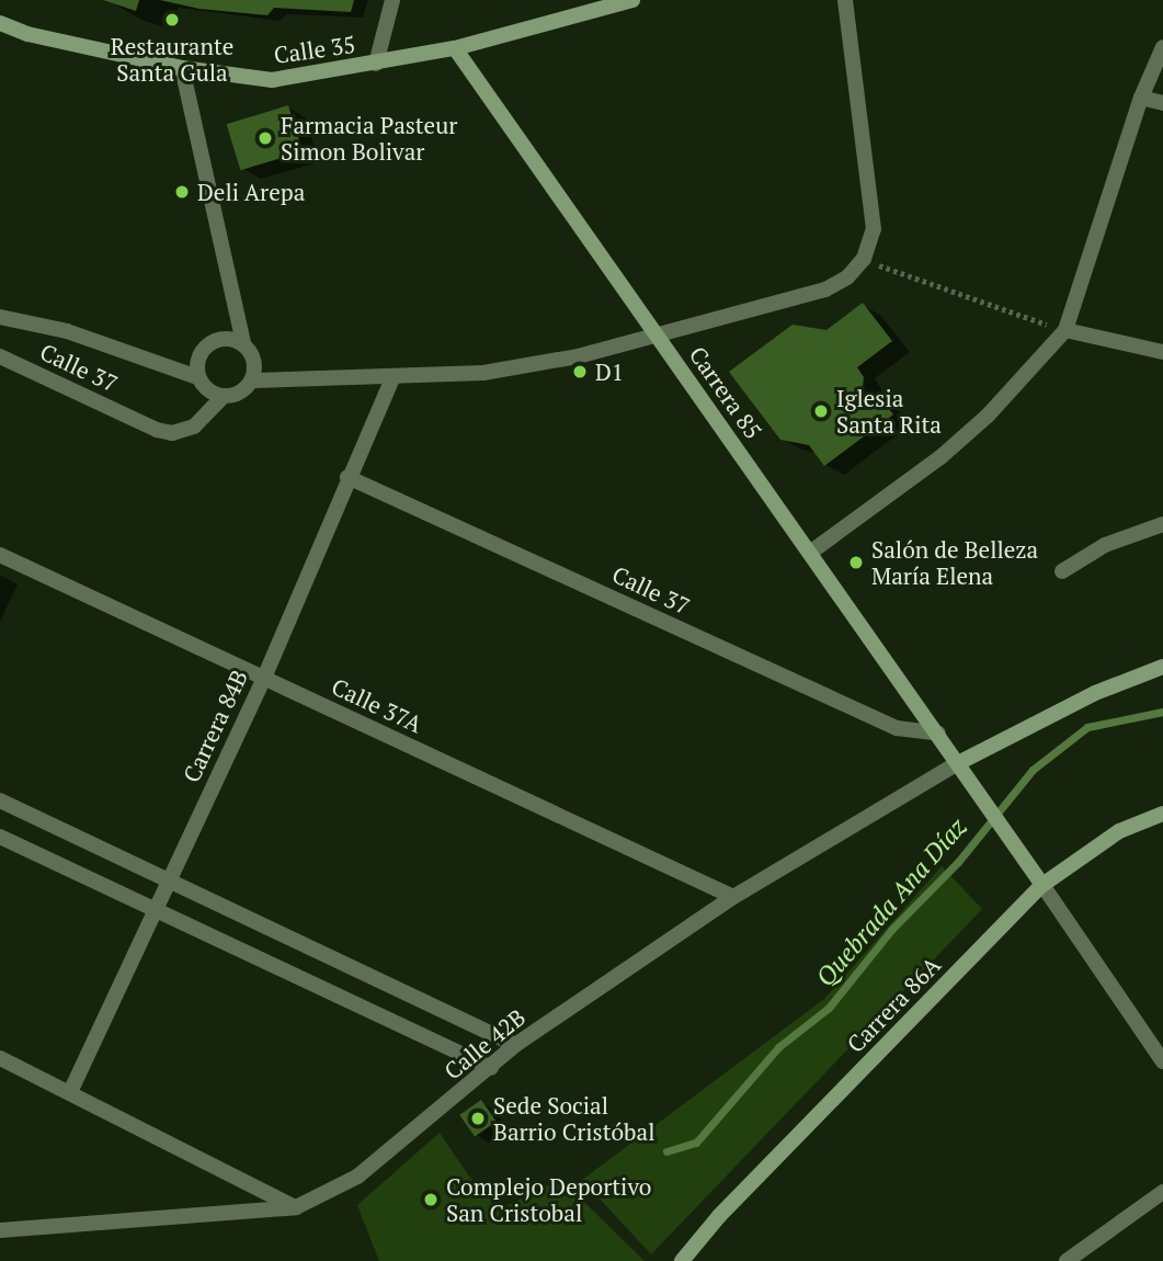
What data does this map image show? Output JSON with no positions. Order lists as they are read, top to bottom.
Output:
{
  "streets": {
    "street": [
      "Calle 35",
      "Calle 37",
      "Carrera 85",
      "Calle 37A",
      "Carrera 84B",
      "Carrera 86A",
      "Calle 42B"
    ]
  },
  "crossings": [
    ["Calle 35", "Carrera 85"],
    ["Calle 37", "Carrera 85"],
    ["Calle 37", "Carrera 84B"],
    ["Carrera 85", "Calle 42B"],
    ["Calle 37A", "Carrera 84B"],
    ["Calle 37A", "Calle 42B"]
  ],
  "water": ["Quebrada Ana Díaz"],
  "places": [
    "Restaurante Santa Gula",
    "Farmacia Pasteur Simon Bolivar",
    "Deli Arepa",
    "D1",
    "Iglesia Santa Rita",
    "Salón de Belleza María Elena",
    "Sede Social Barrio Cristóbal",
    "Complejo Deportivo San Cristobal"
  ]
}
